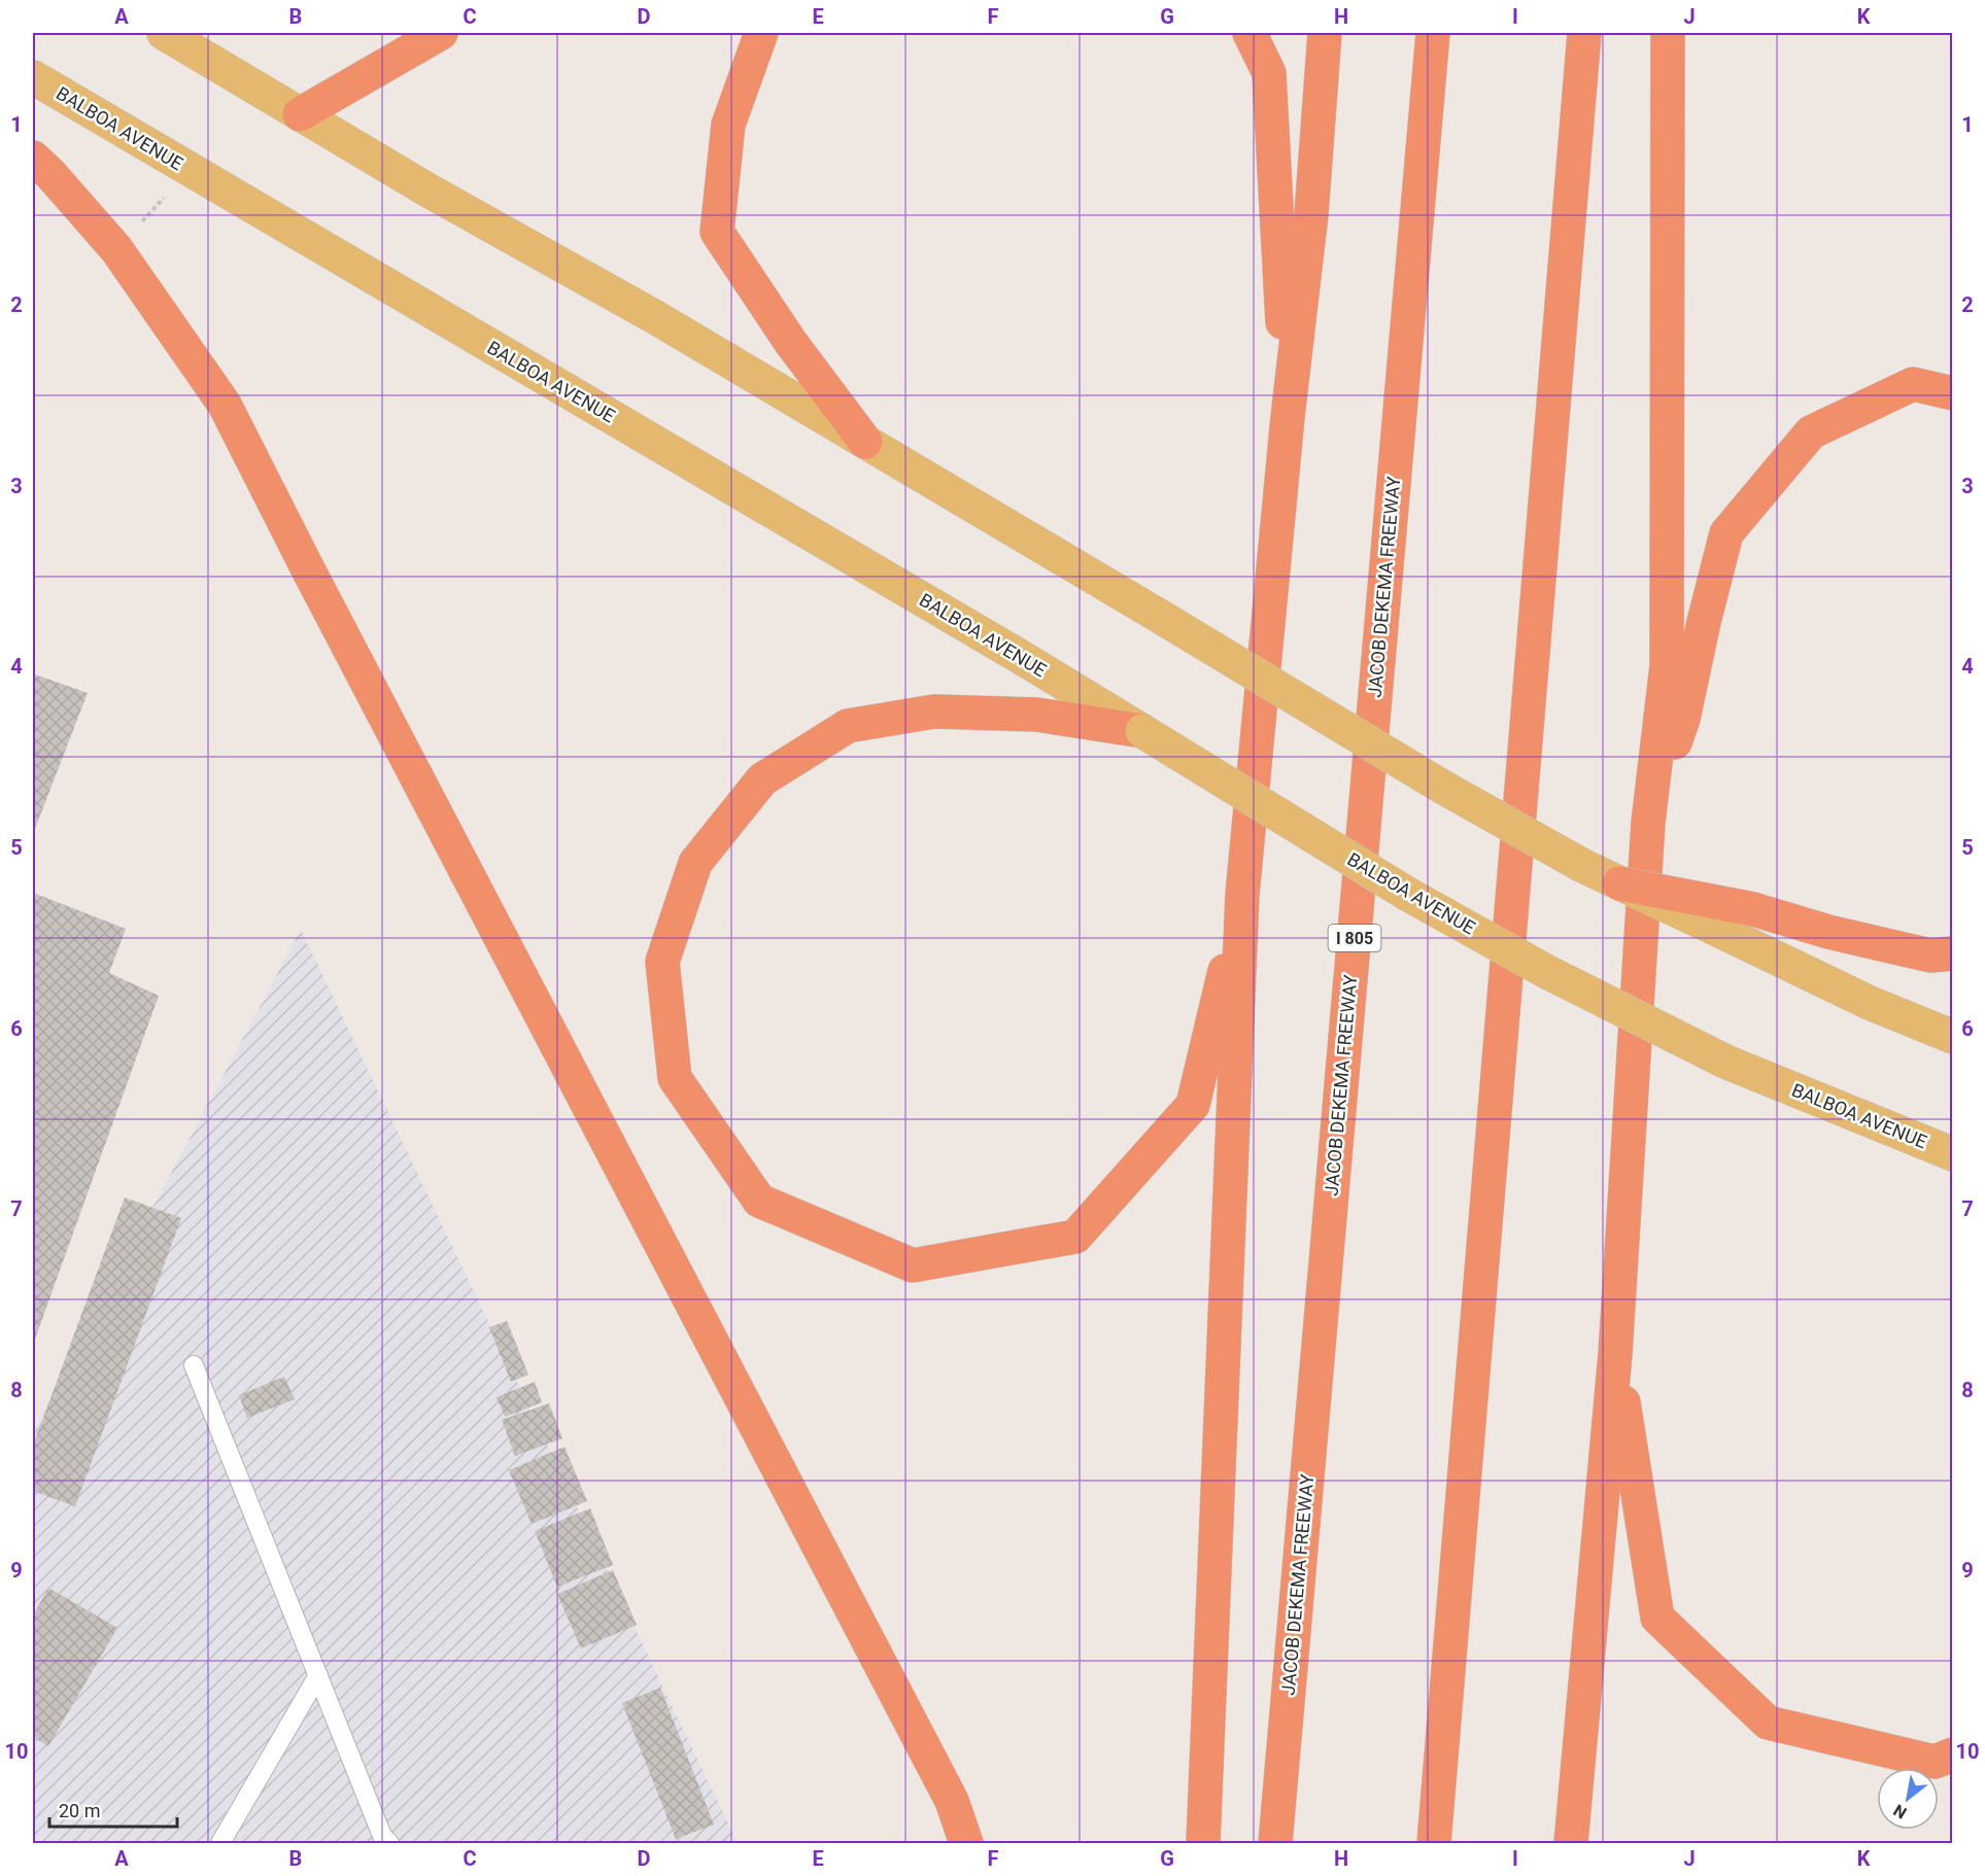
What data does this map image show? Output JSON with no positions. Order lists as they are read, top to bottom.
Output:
{
  "streets": {
    "highway": ["JACOB DEKEMA FREEWAY", "I 805"],
    "main road": ["BALBOA AVENUE"]
  },
  "scale_bar": "20 m",
  "north": "bottom left",
  "grid": {
    "columns": [
      "A",
      "B",
      "C",
      "D",
      "E",
      "F",
      "G",
      "H",
      "I",
      "J",
      "K"
    ],
    "rows": [
      "1",
      "2",
      "3",
      "4",
      "5",
      "6",
      "7",
      "8",
      "9",
      "10"
    ]
  }
}
